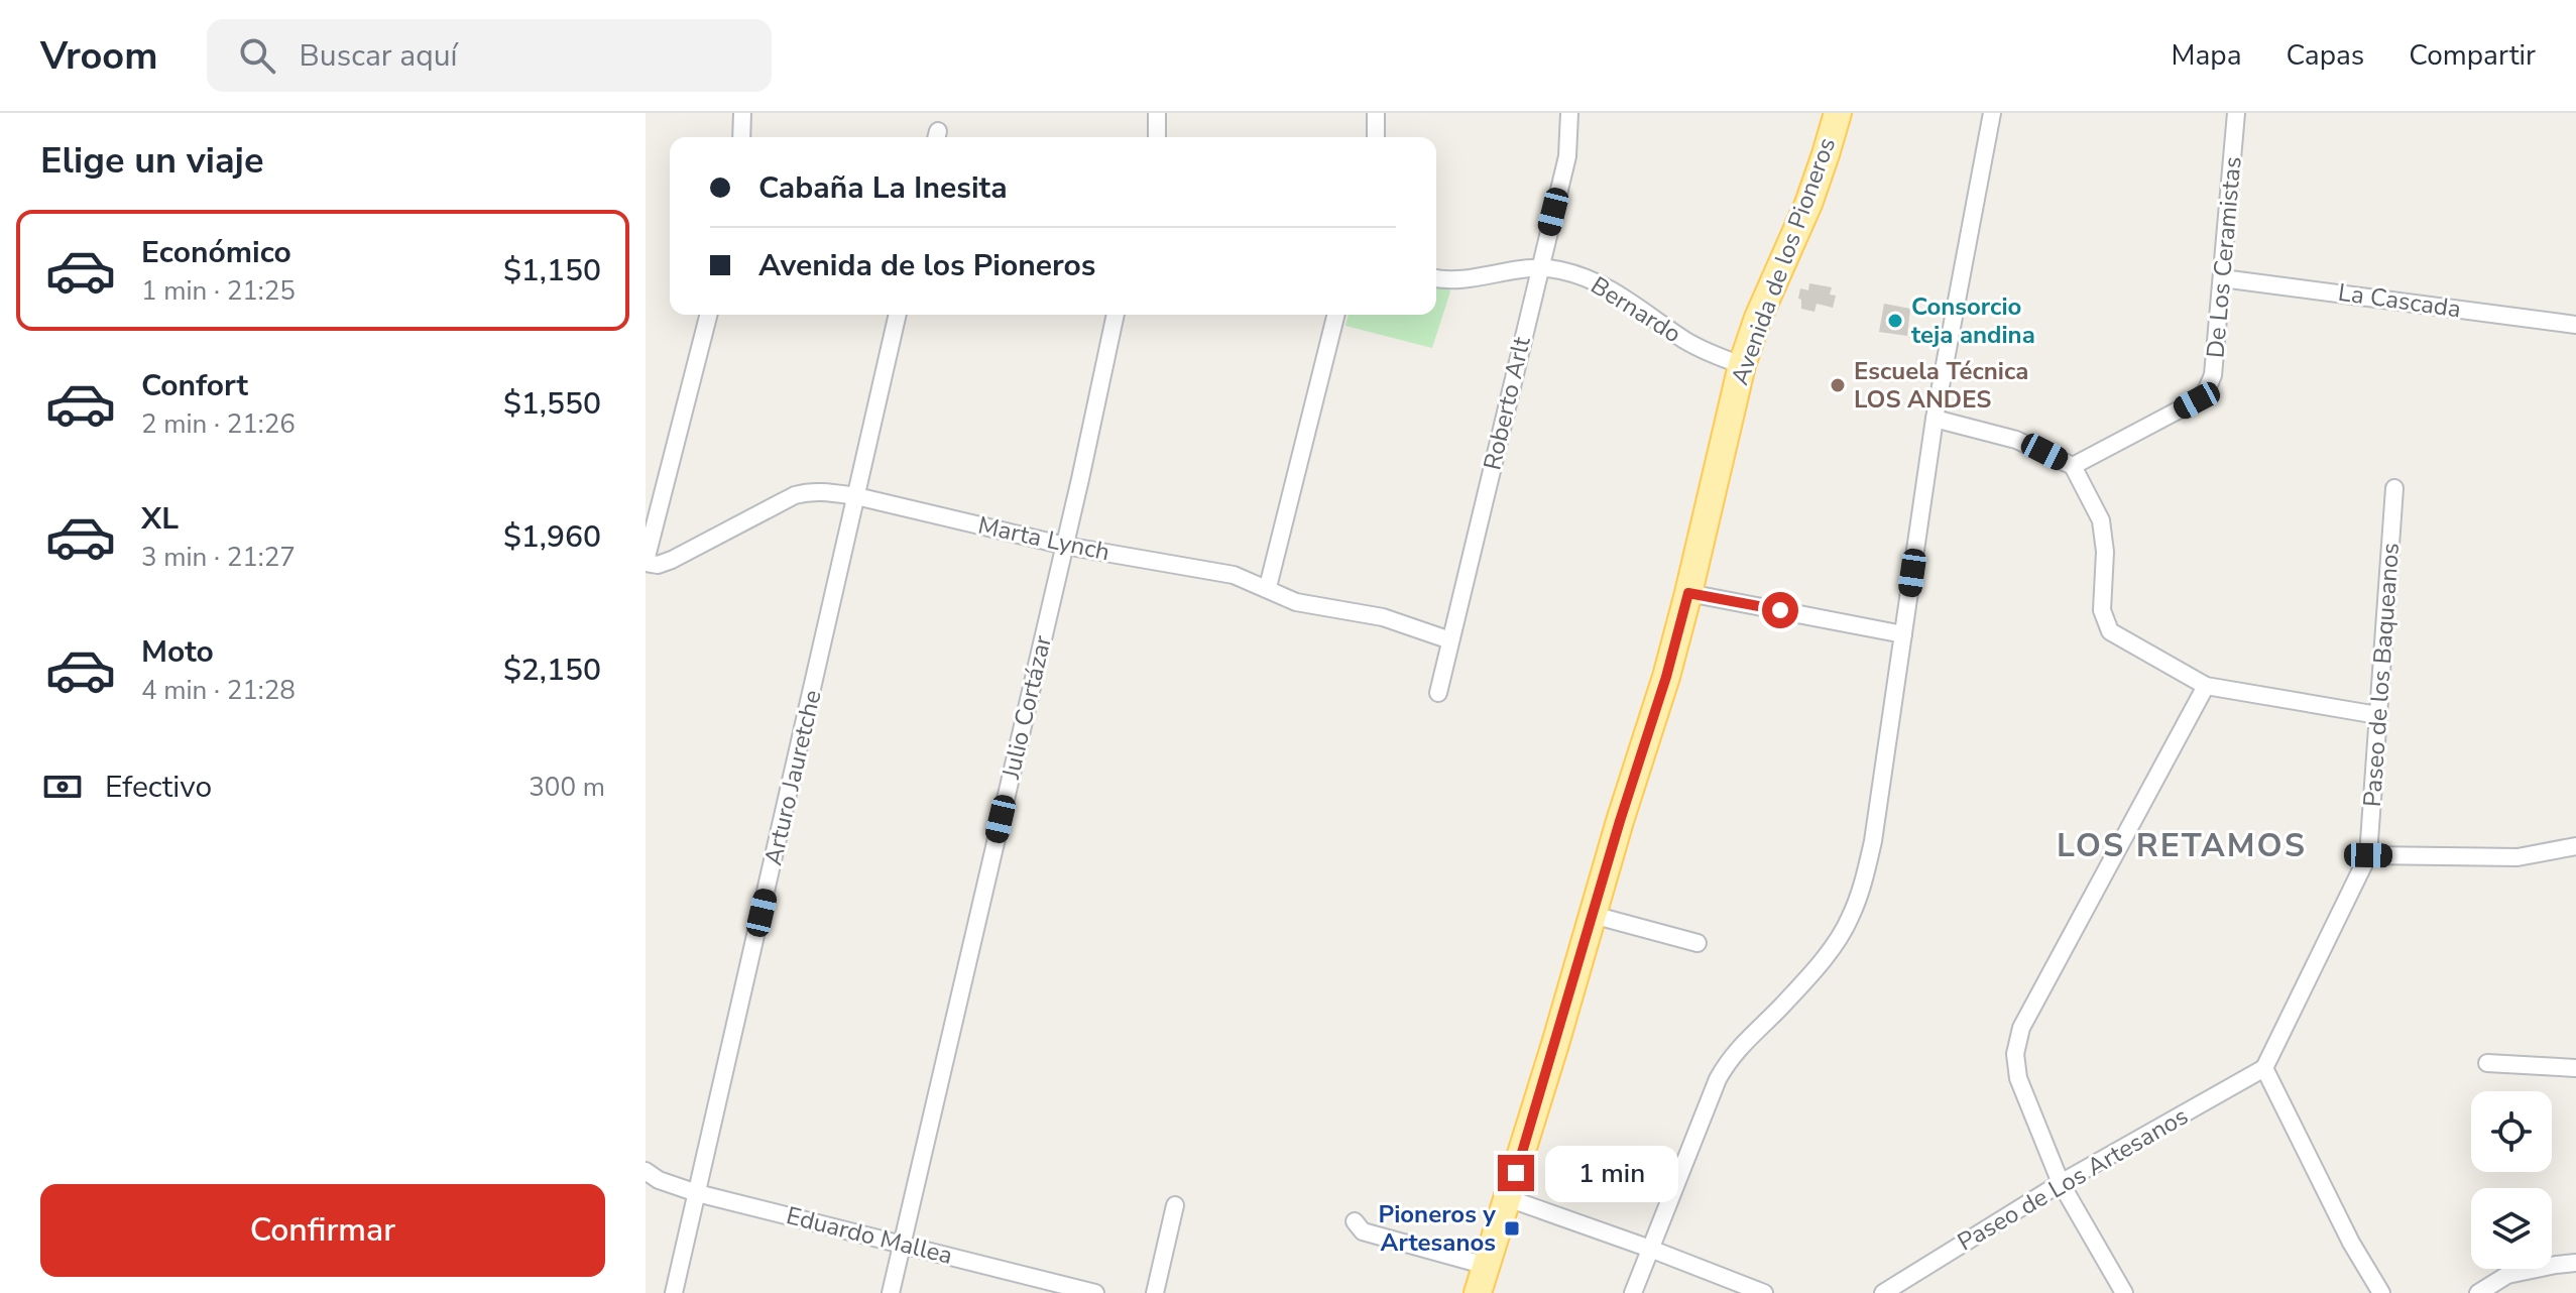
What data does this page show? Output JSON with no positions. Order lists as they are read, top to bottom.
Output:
{
  "streets": {
    "main road": ["Avenida de los Pioneros"],
    "street": [
      "De Los Ceramistas",
      "La Cascada",
      "Bernardo",
      "Roberto Arlt",
      "Marta Lynch",
      "Paseo de los Baqueanos",
      "Julio Cortázar",
      "Arturo Jauretche",
      "Paseo de Los Artesanos",
      "Eduardo Mallea"
    ]
  },
  "crossings": [
    ["De Los Ceramistas", "La Cascada"],
    ["Avenida de los Pioneros", "Bernardo"],
    ["Bernardo", "Roberto Arlt"],
    ["Roberto Arlt", "Marta Lynch"],
    ["Marta Lynch", "Julio Cortázar"],
    ["Marta Lynch", "Arturo Jauretche"],
    ["Paseo de los Baqueanos", "Paseo de Los Artesanos"],
    ["Julio Cortázar", "Eduardo Mallea"],
    ["Arturo Jauretche", "Eduardo Mallea"]
  ],
  "districts": ["LOS RETAMOS"],
  "places": {
    "other": ["Consorcio teja andina", "Escuela Técnica LOS ANDES"],
    "transit": ["Pioneros y Artesanos"]
  },
  "page": {
    "header": "Vroom",
    "search": "Buscar aquí",
    "nav": ["Mapa", "Capas", "Compartir"],
    "heading": "Elige un viaje",
    "banner": ["Cabaña La Inesita", "Avenida de los Pioneros"],
    "list": [
      {
        "name": "Económico",
        "note": "1 min · 21:25",
        "value": "$1,150"
      },
      {
        "name": "Confort",
        "note": "2 min · 21:26",
        "value": "$1,550"
      },
      {
        "name": "XL",
        "note": "3 min · 21:27",
        "value": "$1,960"
      },
      {
        "name": "Moto",
        "note": "4 min · 21:28",
        "value": "$2,150"
      }
    ],
    "pay": ["Efectivo", "300 m"],
    "bubble": "1 min",
    "buttons": "Confirmar"
  }
}
